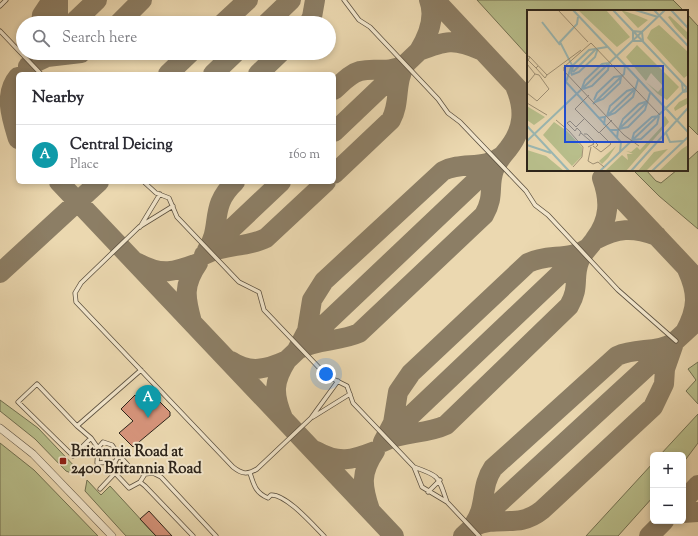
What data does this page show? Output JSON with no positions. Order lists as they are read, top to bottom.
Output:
{
  "places": {
    "transit": ["Britannia Road at 2400 Britannia Road"]
  },
  "page": {
    "search": "Search here",
    "heading": "Nearby",
    "list": [
      {
        "mark": "A",
        "name": "Central Deicing",
        "note": "Place",
        "value": "160 m"
      }
    ],
    "pins": "A",
    "map_buttons": ["+", "−"]
  }
}
